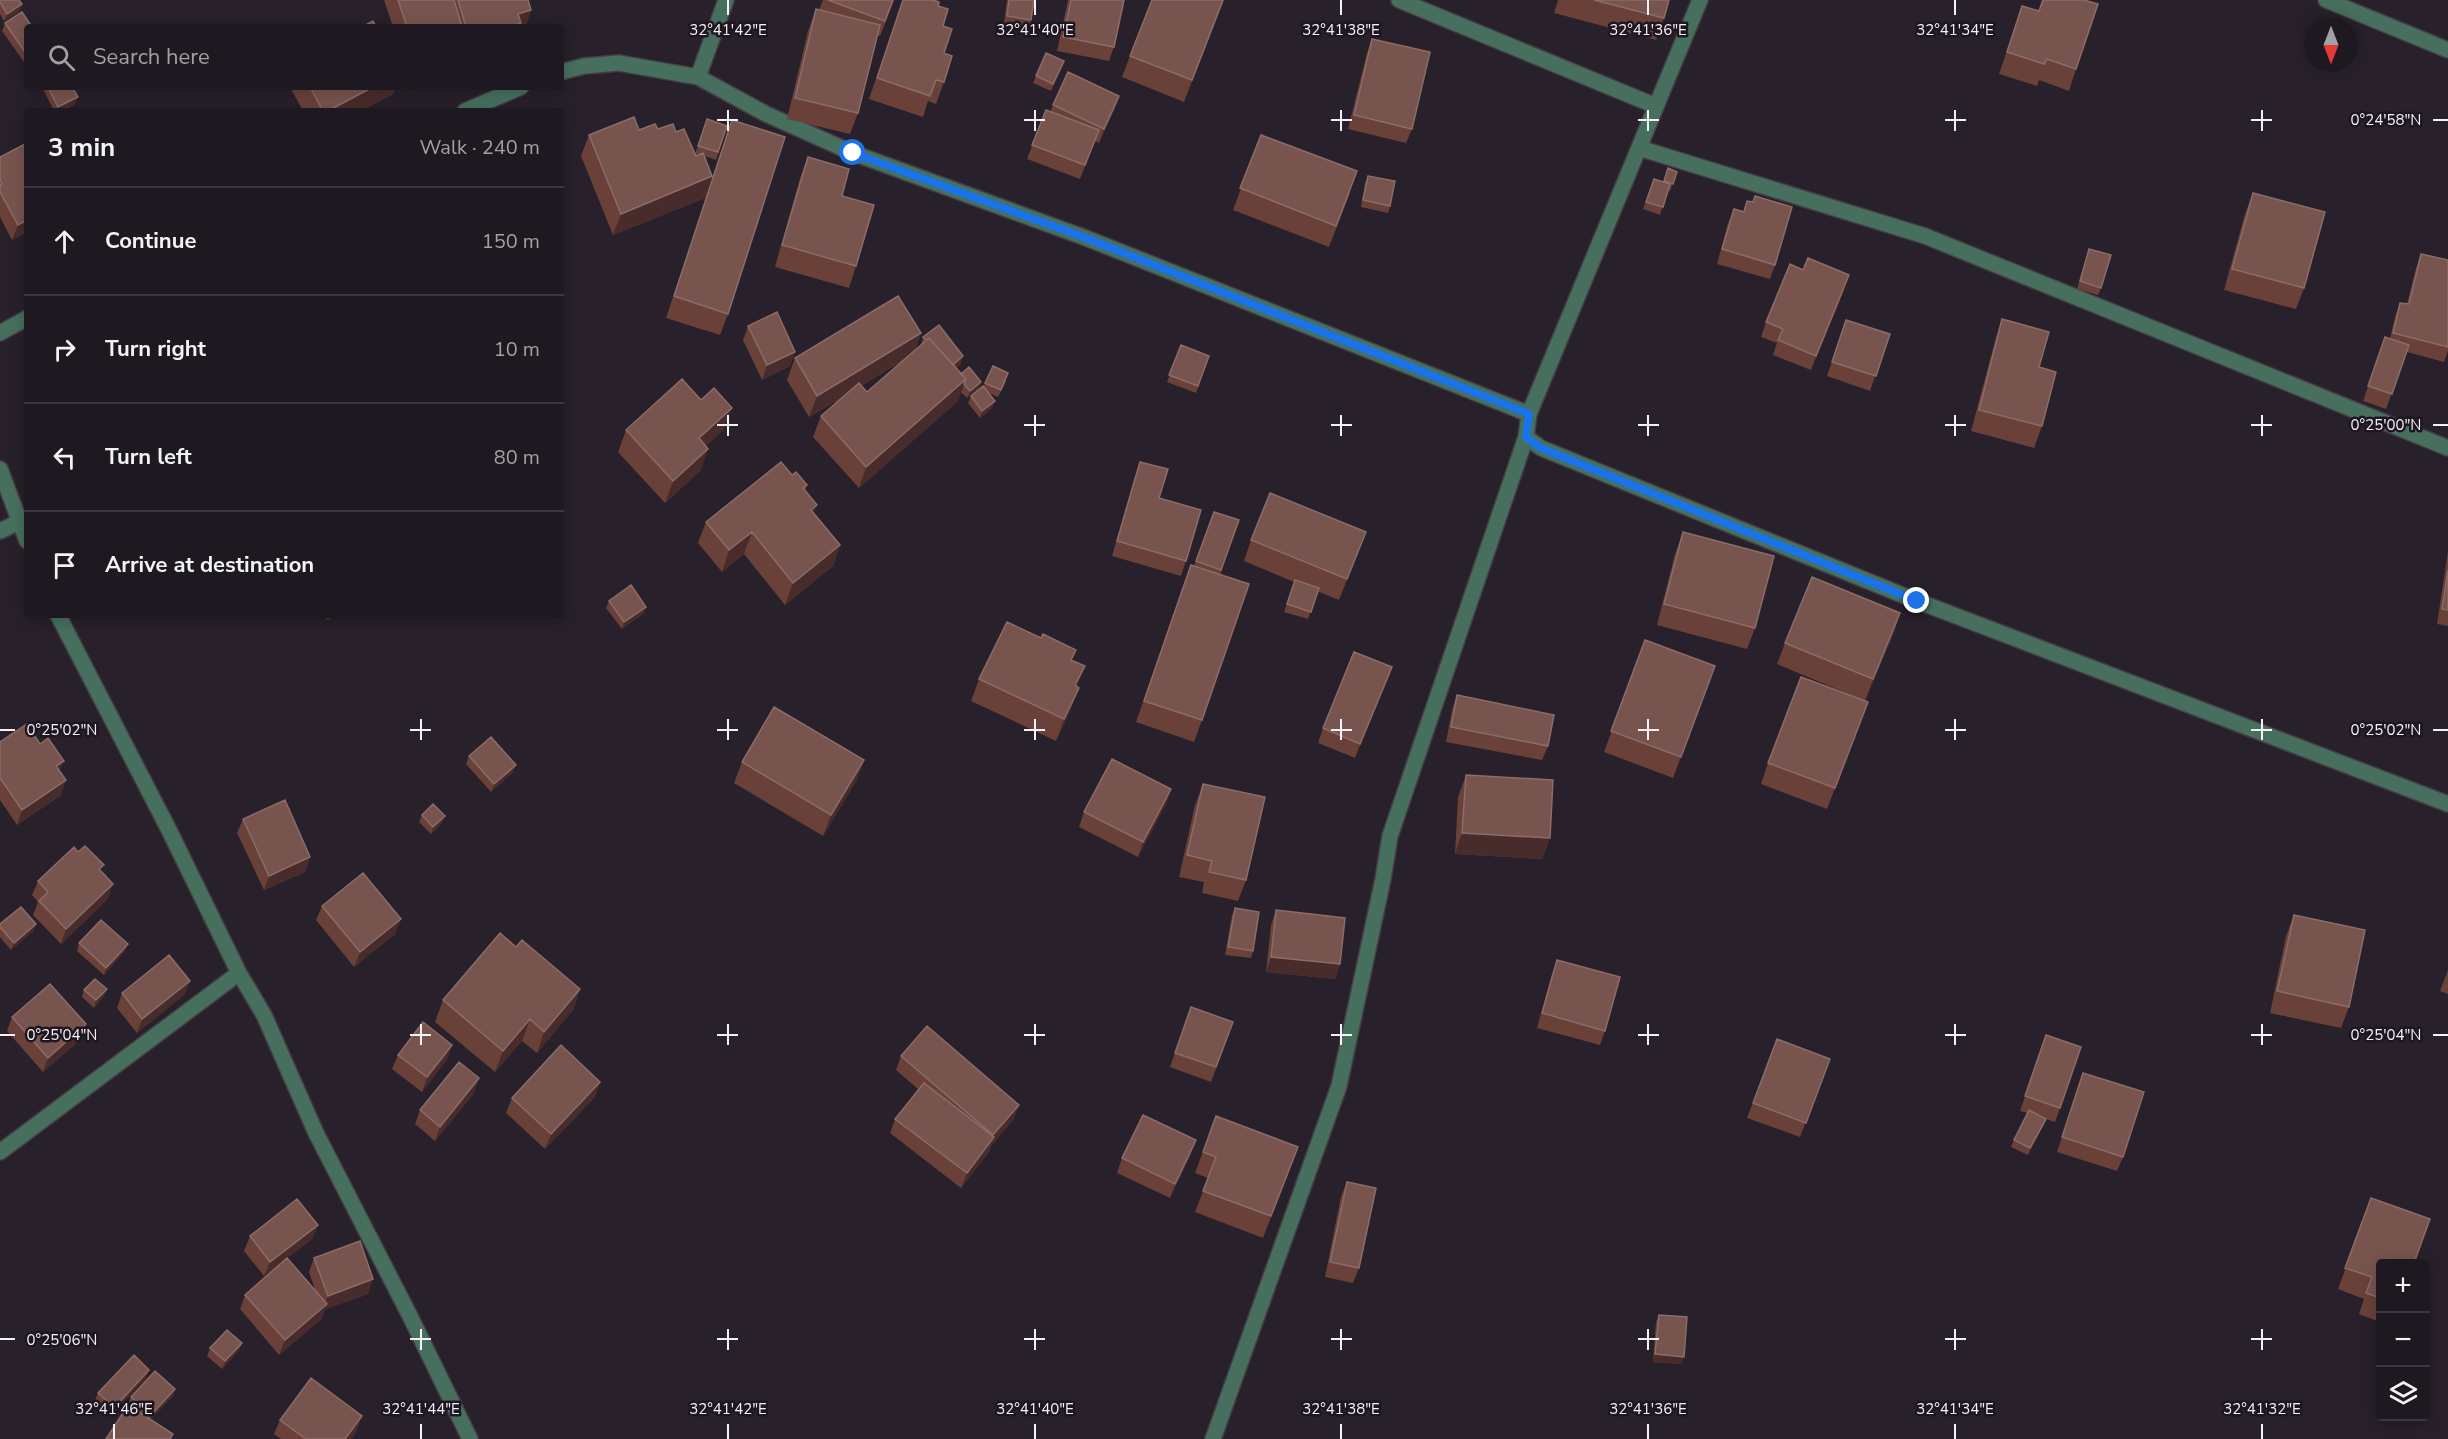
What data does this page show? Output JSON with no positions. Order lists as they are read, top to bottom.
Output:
{
  "north": "bottom",
  "page": {
    "search": "Search here",
    "heading": ["3 min", "Walk · 240 m"],
    "list": [
      ["Continue", "150 m"],
      ["Turn right", "10 m"],
      ["Turn left", "80 m"],
      "Arrive at destination"
    ],
    "map_buttons": ["+", "−"]
  },
  "coordinates": [
    "32°41'42\"E",
    "32°41'40\"E",
    "32°41'38\"E",
    "32°41'36\"E",
    "32°41'34\"E",
    "0°24'58\"N",
    "0°25'00\"N",
    "0°25'02\"N",
    "0°25'04\"N",
    "0°25'06\"N",
    "32°41'46\"E",
    "32°41'44\"E",
    "32°41'32\"E"
  ]
}
